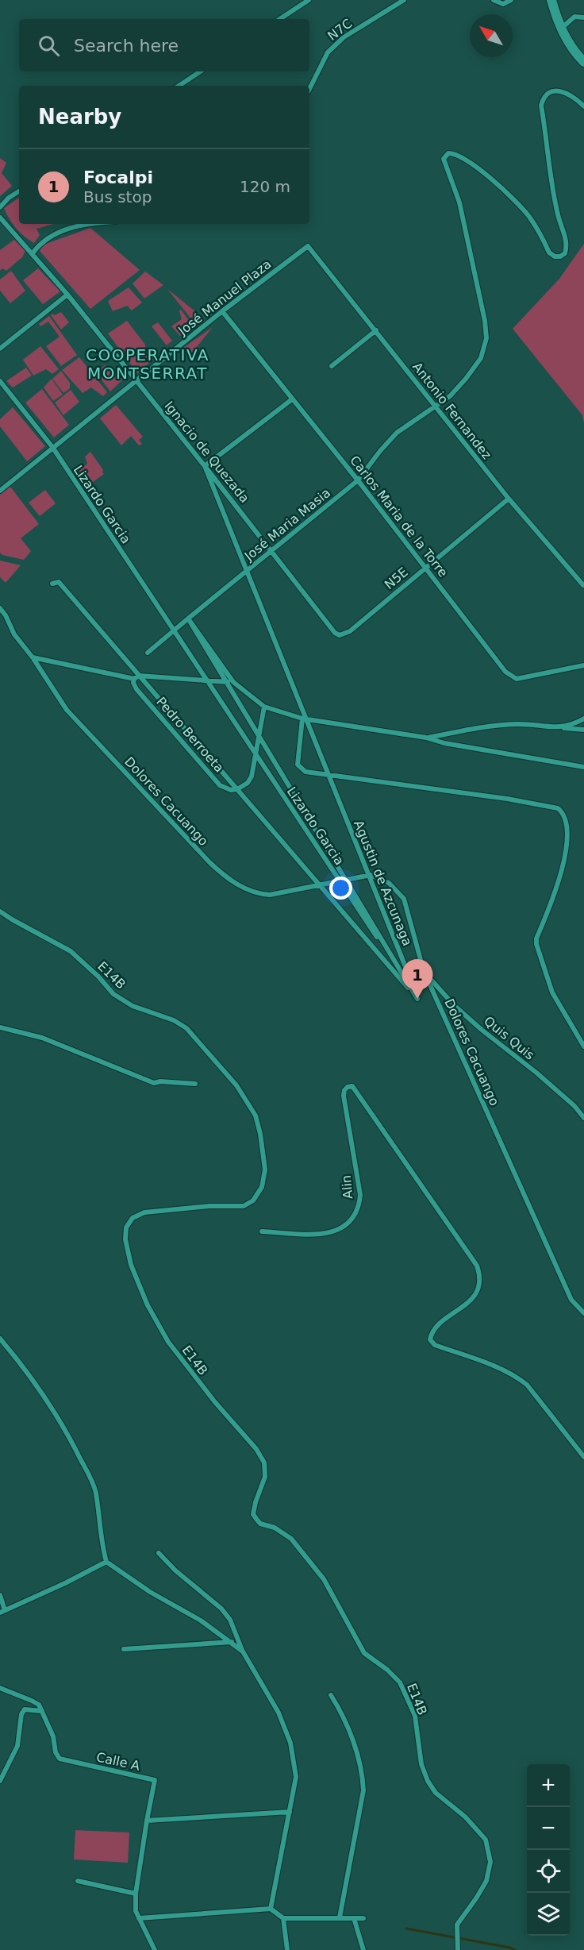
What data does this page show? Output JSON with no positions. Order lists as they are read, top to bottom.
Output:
{
  "streets": {
    "street": [
      "N7C",
      "José Manuel Plaza",
      "Antonio Fernandez",
      "Ignacio de Quezada",
      "Lizardo Garcia",
      "Carlos Maria de la Torre",
      "José Maria Masia",
      "N5E",
      "Pedro Berroeta",
      "Dolores Cacuango",
      "Agustin de Azcunaga",
      "E14B",
      "Quis Quis",
      "Alin",
      "Calle A"
    ]
  },
  "crossings": [
    ["José Manuel Plaza", "Antonio Fernandez"],
    ["José Manuel Plaza", "Ignacio de Quezada"],
    ["José Manuel Plaza", "Lizardo Garcia"],
    ["José Manuel Plaza", "Carlos Maria de la Torre"],
    ["Antonio Fernandez", "José Maria Masia"],
    ["Antonio Fernandez", "N5E"],
    ["Ignacio de Quezada", "José Maria Masia"],
    ["Ignacio de Quezada", "N5E"],
    ["Ignacio de Quezada", "Agustin de Azcunaga"],
    ["Lizardo Garcia", "José Maria Masia"],
    ["Lizardo Garcia", "Pedro Berroeta"],
    ["Lizardo Garcia", "Dolores Cacuango"],
    ["Lizardo Garcia", "Agustin de Azcunaga"],
    ["Carlos Maria de la Torre", "José Maria Masia"],
    ["Carlos Maria de la Torre", "N5E"],
    ["José Maria Masia", "Agustin de Azcunaga"],
    ["Pedro Berroeta", "Dolores Cacuango"],
    ["Dolores Cacuango", "Agustin de Azcunaga"],
    ["Dolores Cacuango", "Quis Quis"]
  ],
  "districts": ["COOPERATIVA MONTSERRAT"],
  "north": "top left",
  "page": {
    "search": "Search here",
    "heading": "Nearby",
    "list": [
      {
        "mark": "1",
        "name": "Focalpi",
        "note": "Bus stop",
        "value": "120 m"
      }
    ],
    "pins": "1",
    "map_buttons": ["+", "−"]
  }
}
